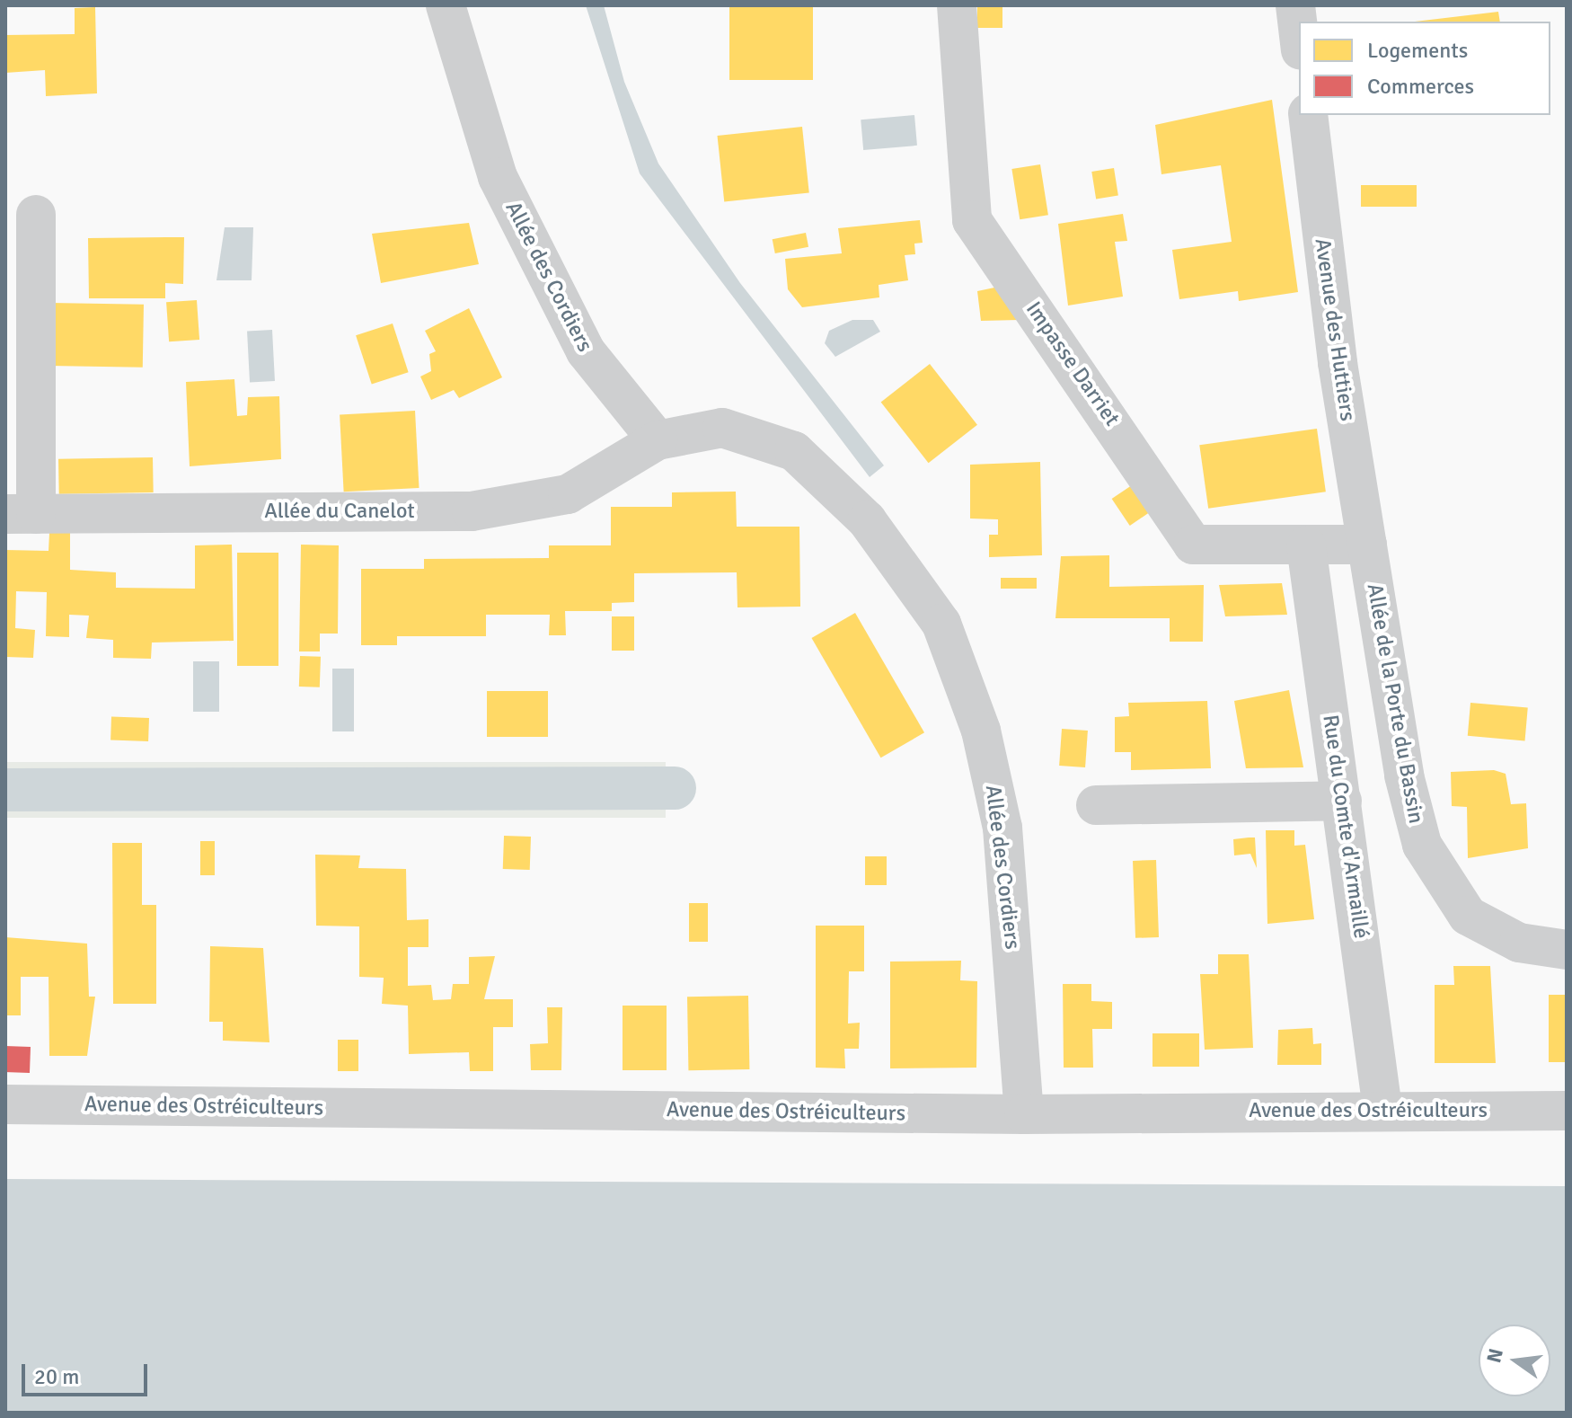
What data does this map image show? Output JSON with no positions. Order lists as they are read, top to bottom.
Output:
{
  "streets": {
    "street": [
      "Allée des Cordiers",
      "Avenue des Huttiers",
      "Impasse Darriet",
      "Allée du Canelot",
      "Allée de la Porte du Bassin",
      "Rue du Comte d'Armaillé",
      "Avenue des Ostréiculteurs"
    ]
  },
  "crossings": [
    ["Allée des Cordiers", "Allée du Canelot"],
    ["Allée des Cordiers", "Avenue des Ostréiculteurs"],
    ["Avenue des Huttiers", "Impasse Darriet"],
    ["Avenue des Huttiers", "Allée de la Porte du Bassin"],
    ["Impasse Darriet", "Allée de la Porte du Bassin"],
    ["Impasse Darriet", "Rue du Comte d'Armaillé"],
    ["Rue du Comte d'Armaillé", "Avenue des Ostréiculteurs"]
  ],
  "legend": ["Logements", "Commerces"],
  "scale_bar": "20 m",
  "north": "left"
}
